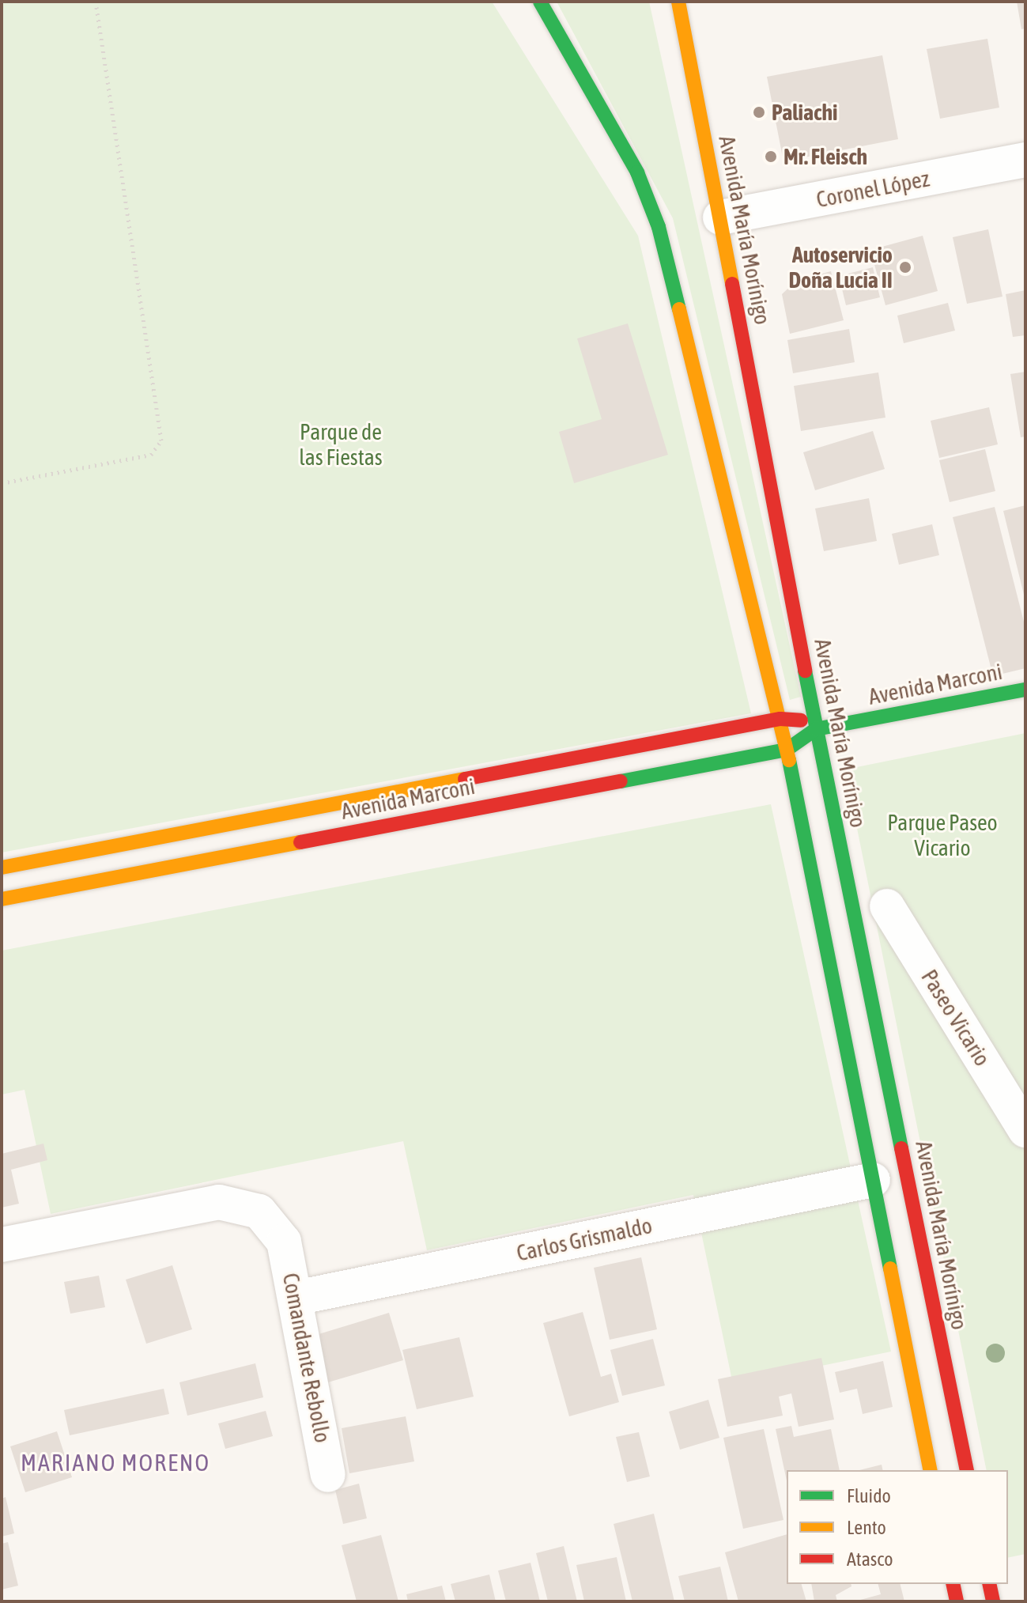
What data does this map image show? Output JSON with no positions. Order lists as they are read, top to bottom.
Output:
{
  "streets": {
    "main road": ["Avenida María Morínigo", "Avenida Marconi"],
    "street": [
      "Coronel López",
      "Paseo Vicario",
      "Carlos Grismaldo",
      "Comandante Rebollo"
    ]
  },
  "crossings": [
    ["Coronel López", "Avenida María Morínigo"],
    ["Avenida María Morínigo", "Avenida Marconi"],
    ["Carlos Grismaldo", "Comandante Rebollo"]
  ],
  "districts": ["MARIANO MORENO"],
  "parks": ["Parque de las Fiestas", "Parque Paseo Vicario"],
  "places": ["Paliachi", "Mr. Fleisch", "Autoservicio Doña Lucia II"],
  "legend": ["Fluido", "Lento", "Atasco"]
}
